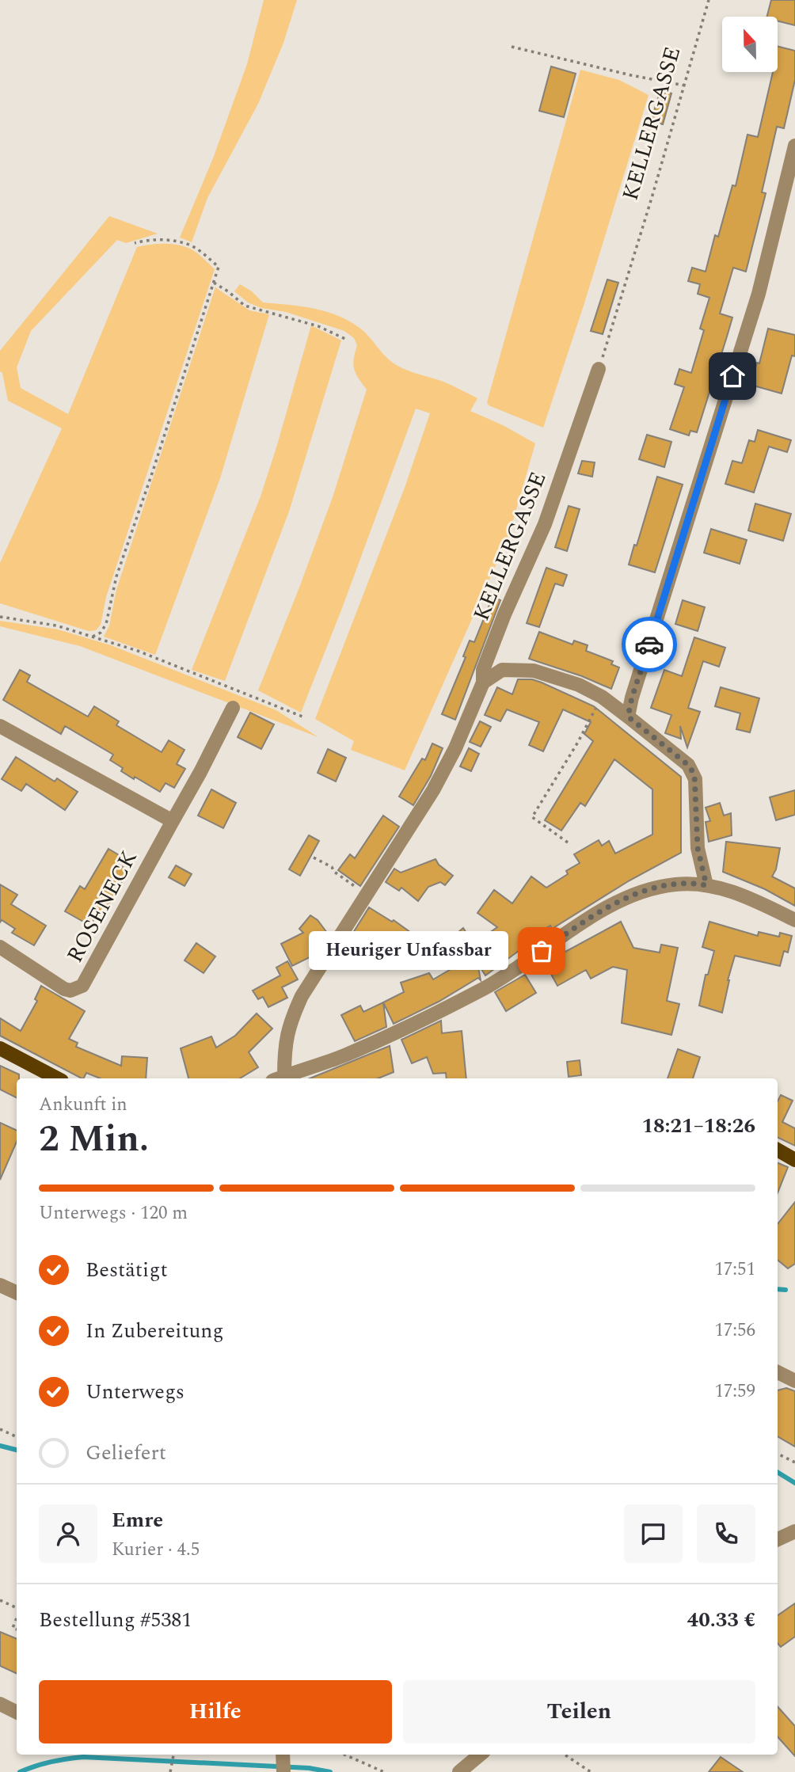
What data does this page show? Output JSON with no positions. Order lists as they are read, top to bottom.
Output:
{
  "streets": {
    "street": ["KELLERGASSE", "ROSENECK"]
  },
  "places": ["Heuriger Unfassbar"],
  "north": "top",
  "page": {
    "bubble": "Heuriger Unfassbar",
    "heading": ["2 Min.", "Ankunft in", "18:21–18:26"],
    "panel": [
      "Emre",
      "Kurier · 4.5",
      "Bestellung #5381",
      "40.33 €"
    ],
    "bar": "Unterwegs · 120 m",
    "list": [
      ["Bestätigt", "17:51"],
      ["In Zubereitung", "17:56"],
      ["Unterwegs", "17:59"],
      "Geliefert"
    ],
    "buttons": ["Hilfe", "Teilen"]
  }
}
